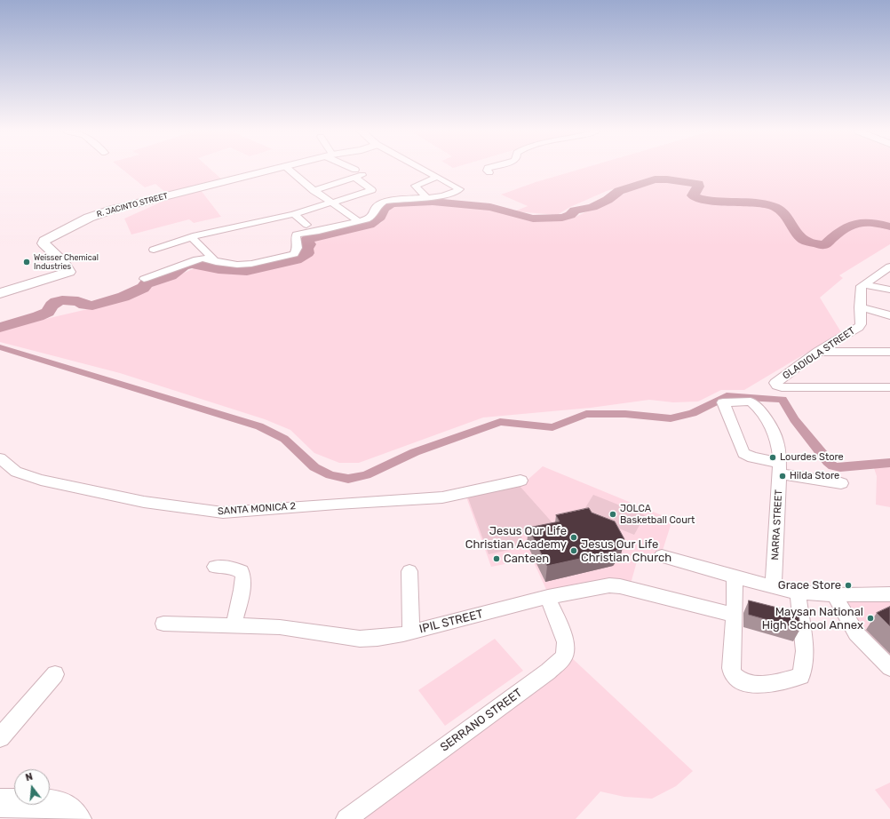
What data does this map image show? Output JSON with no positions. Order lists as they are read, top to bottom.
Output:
{
  "streets": {
    "street": [
      "R. JACINTO STREET",
      "GLADIOLA STREET",
      "SANTA MONICA 2",
      "NARRA STREET",
      "IPIL STREET",
      "SERRANO STREET"
    ]
  },
  "crossings": [
    ["IPIL STREET", "SERRANO STREET"]
  ],
  "places": [
    "Weisser Chemical Industries",
    "Lourdes Store",
    "Hilda Store",
    "JOLCA Basketball Court",
    "Jesus Our Life Christian Academy",
    "Jesus Our Life Christian Church",
    "Canteen",
    "Grace Store",
    "Maysan National High School Annex"
  ],
  "north": "top"
}
